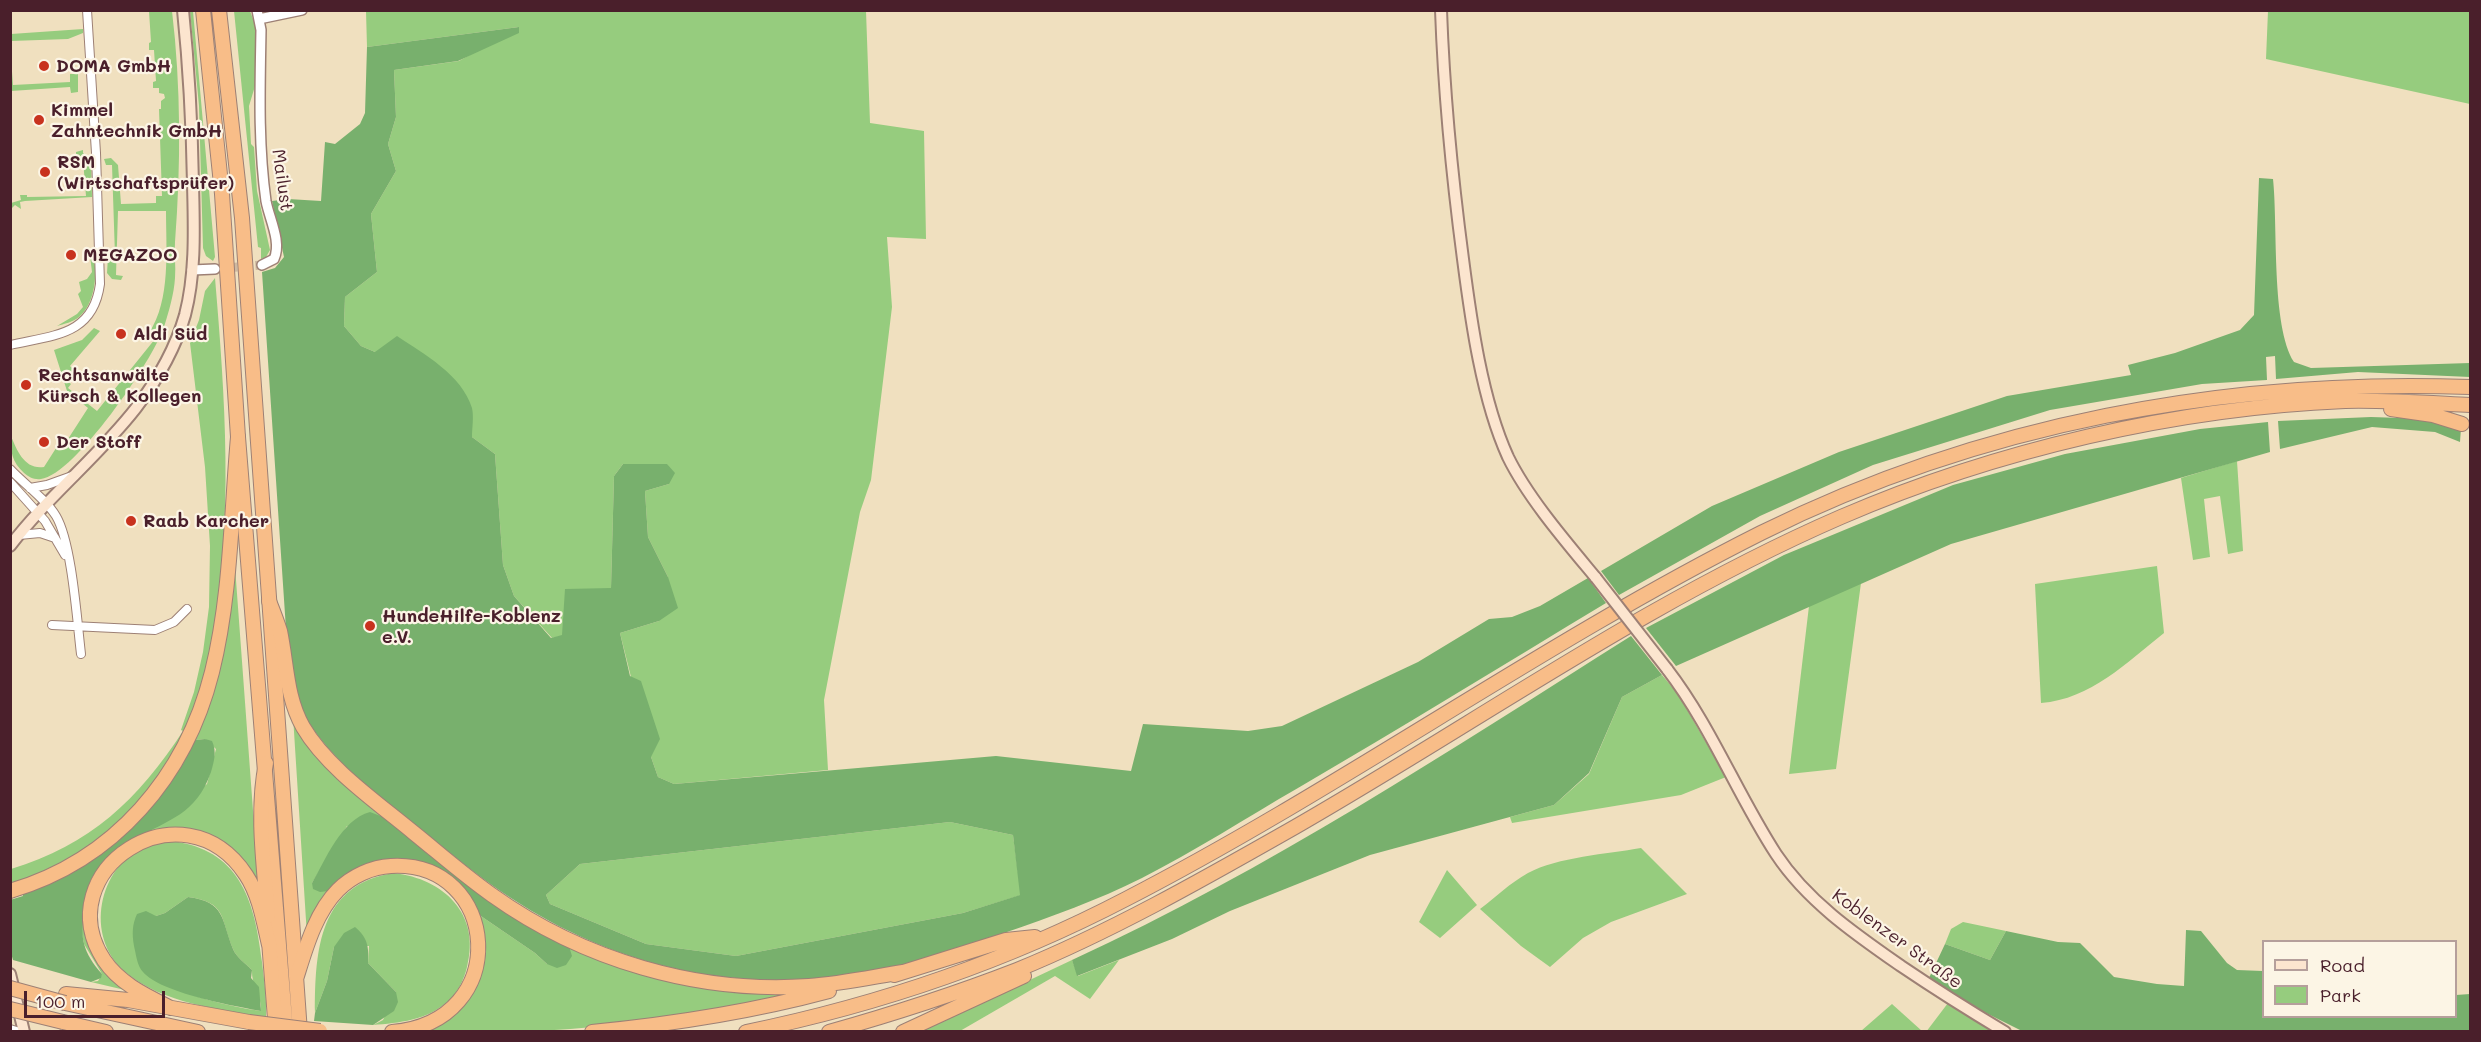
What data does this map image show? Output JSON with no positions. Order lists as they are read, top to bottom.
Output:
{
  "streets": {
    "main road": ["Koblenzer Straße"],
    "street": ["Mailust"]
  },
  "places": [
    "DOMA GmbH",
    "Kimmel Zahntechnik GmbH",
    "RSM (Wirtschaftsprüfer)",
    "MEGAZOO",
    "Aldi Süd",
    "Rechtsanwälte Kürsch & Kollegen",
    "Der Stoff",
    "Raab Karcher",
    "HundeHilfe-Koblenz e.V."
  ],
  "legend": ["Road", "Park"],
  "scale_bar": "100 m"
}
